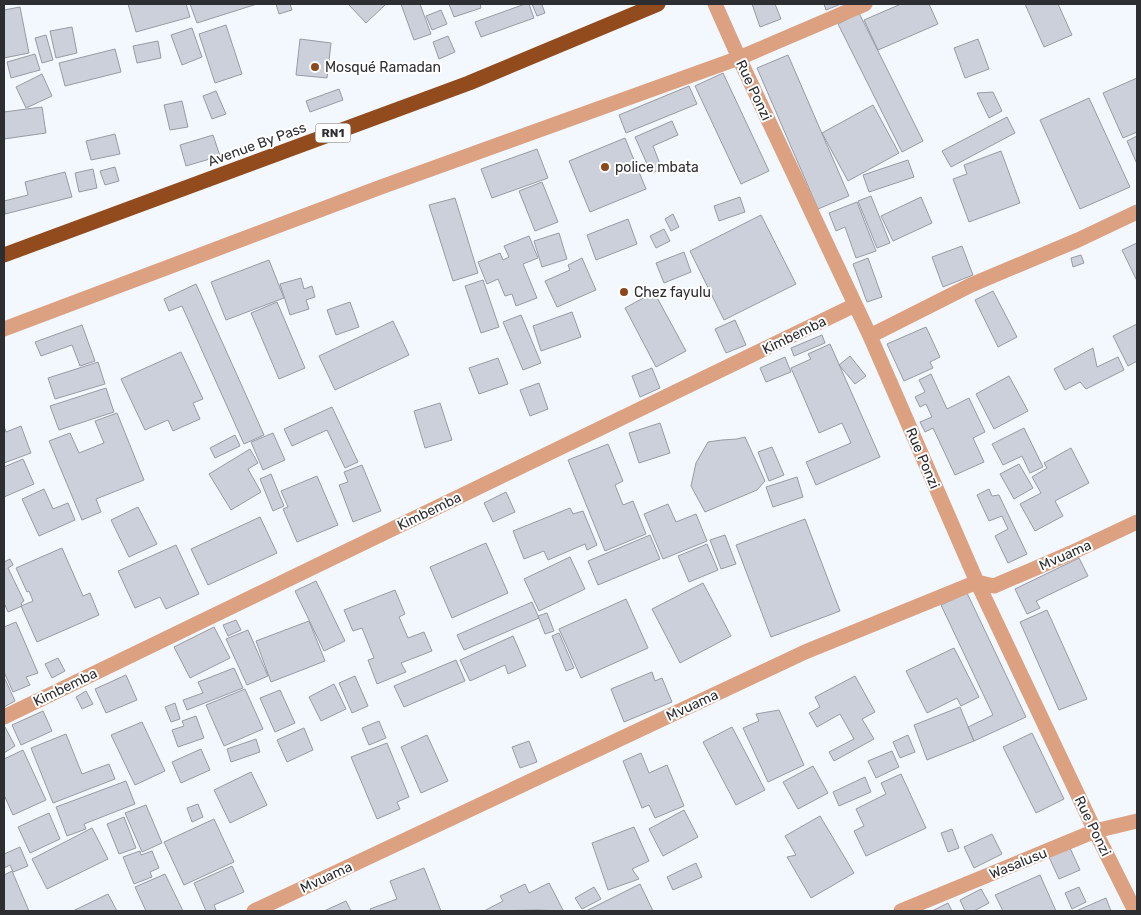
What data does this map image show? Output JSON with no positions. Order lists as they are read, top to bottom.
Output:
{
  "streets": {
    "highway": ["RN1", "Avenue By Pass"],
    "street": [
      "Rue Ponzi",
      "Kimbemba",
      "Mvuama",
      "Wasalusu"
    ]
  },
  "crossings": [
    ["Rue Ponzi", "Kimbemba"],
    ["Rue Ponzi", "Mvuama"],
    ["Rue Ponzi", "Wasalusu"]
  ],
  "places": ["Mosqué Ramadan", "police mbata", "Chez fayulu"]
}
